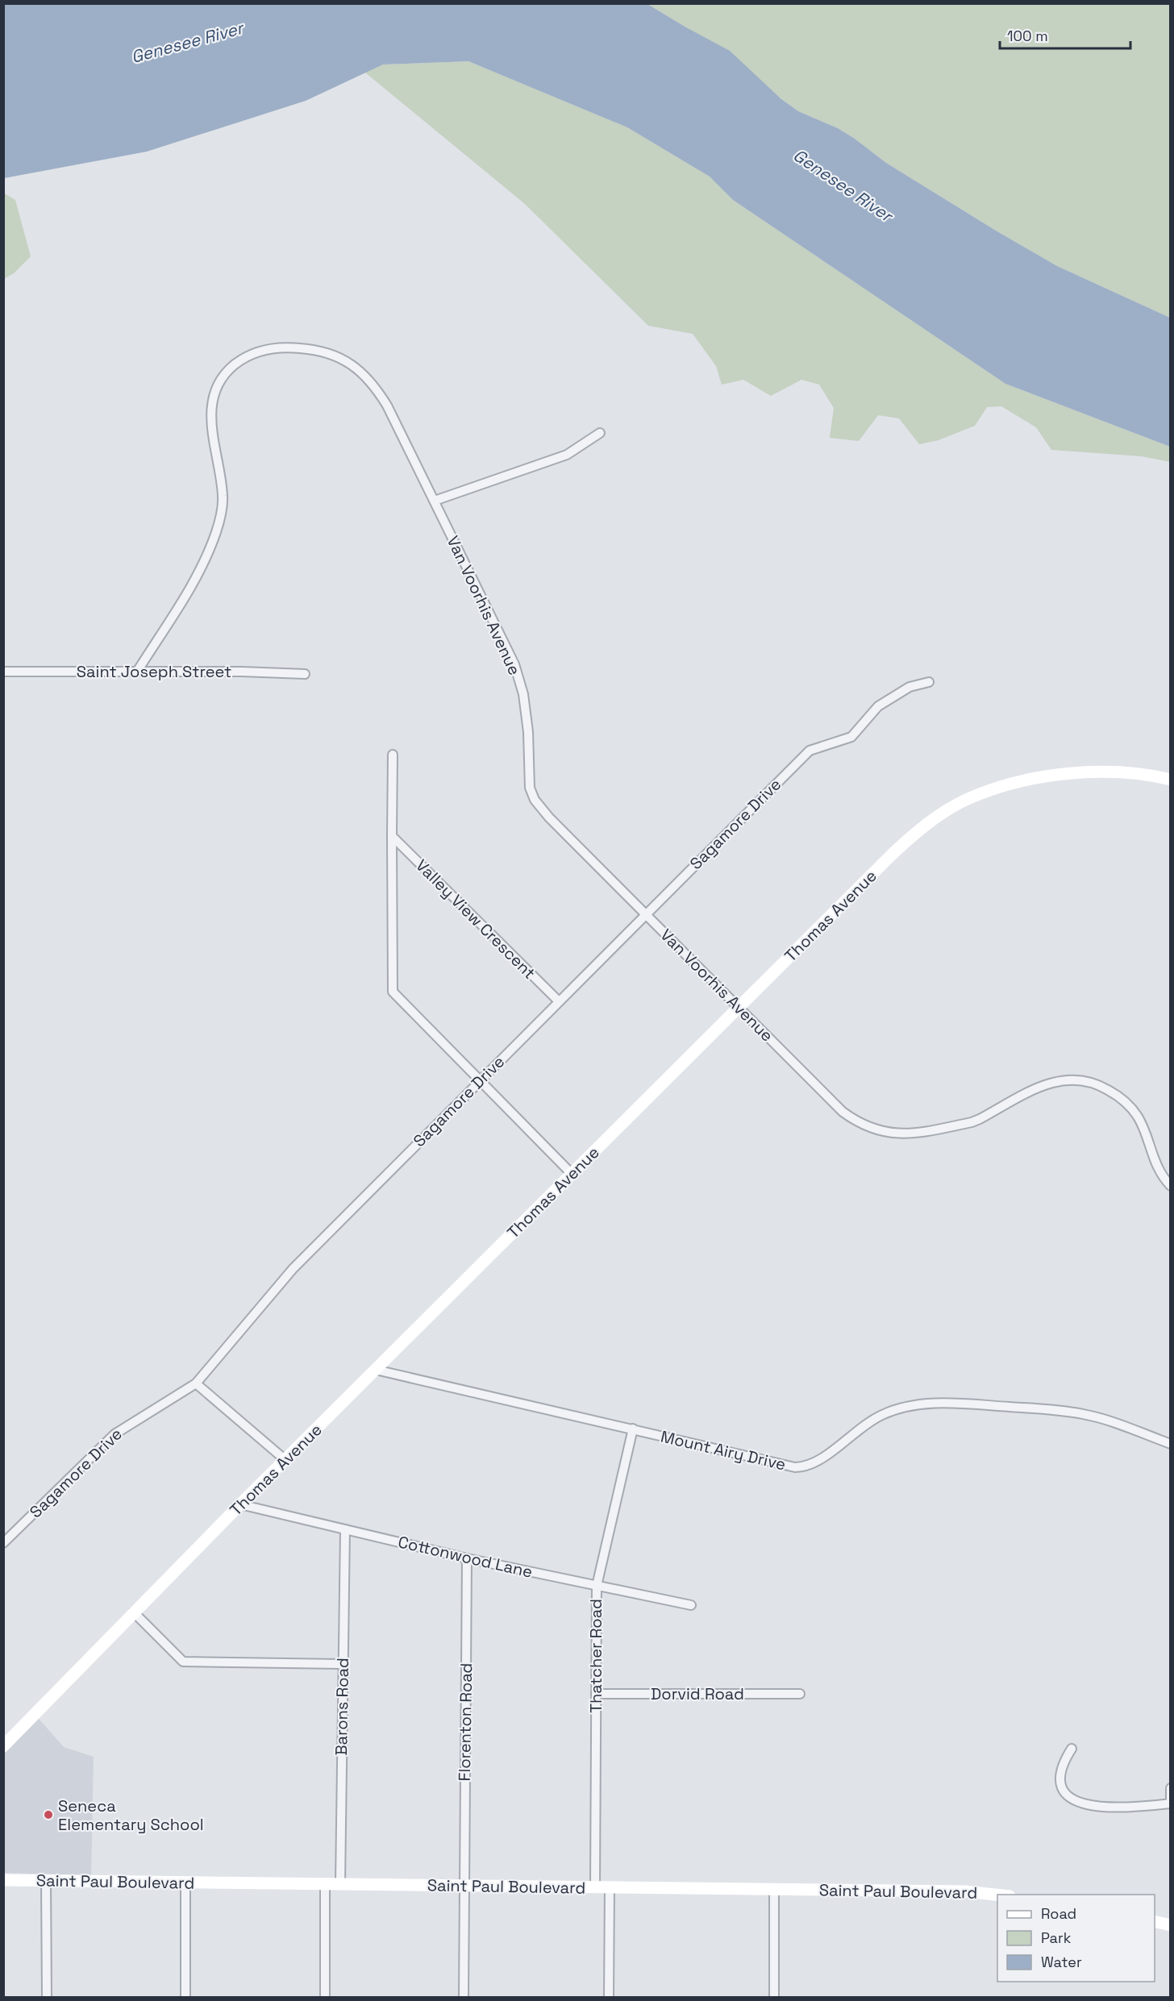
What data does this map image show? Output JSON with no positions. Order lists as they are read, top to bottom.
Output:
{
  "streets": {
    "main road": ["Thomas Avenue", "Saint Paul Boulevard"],
    "street": [
      "Van Voorhis Avenue",
      "Saint Joseph Street",
      "Sagamore Drive",
      "Valley View Crescent",
      "Mount Airy Drive",
      "Cottonwood Lane",
      "Thatcher Road",
      "Dorvid Road",
      "Barons Road",
      "Florenton Road"
    ]
  },
  "crossings": [
    ["Van Voorhis Avenue", "Saint Joseph Street"],
    ["Van Voorhis Avenue", "Sagamore Drive"],
    ["Van Voorhis Avenue", "Thomas Avenue"],
    ["Sagamore Drive", "Valley View Crescent"],
    ["Thomas Avenue", "Valley View Crescent"],
    ["Thomas Avenue", "Mount Airy Drive"],
    ["Thomas Avenue", "Cottonwood Lane"],
    ["Mount Airy Drive", "Thatcher Road"],
    ["Cottonwood Lane", "Thatcher Road"],
    ["Cottonwood Lane", "Barons Road"],
    ["Cottonwood Lane", "Florenton Road"],
    ["Thatcher Road", "Dorvid Road"],
    ["Thatcher Road", "Saint Paul Boulevard"],
    ["Barons Road", "Saint Paul Boulevard"],
    ["Florenton Road", "Saint Paul Boulevard"]
  ],
  "water": ["Genesee River"],
  "places": ["Seneca Elementary School"],
  "legend": ["Road", "Park", "Water"],
  "scale_bar": "100 m"
}
